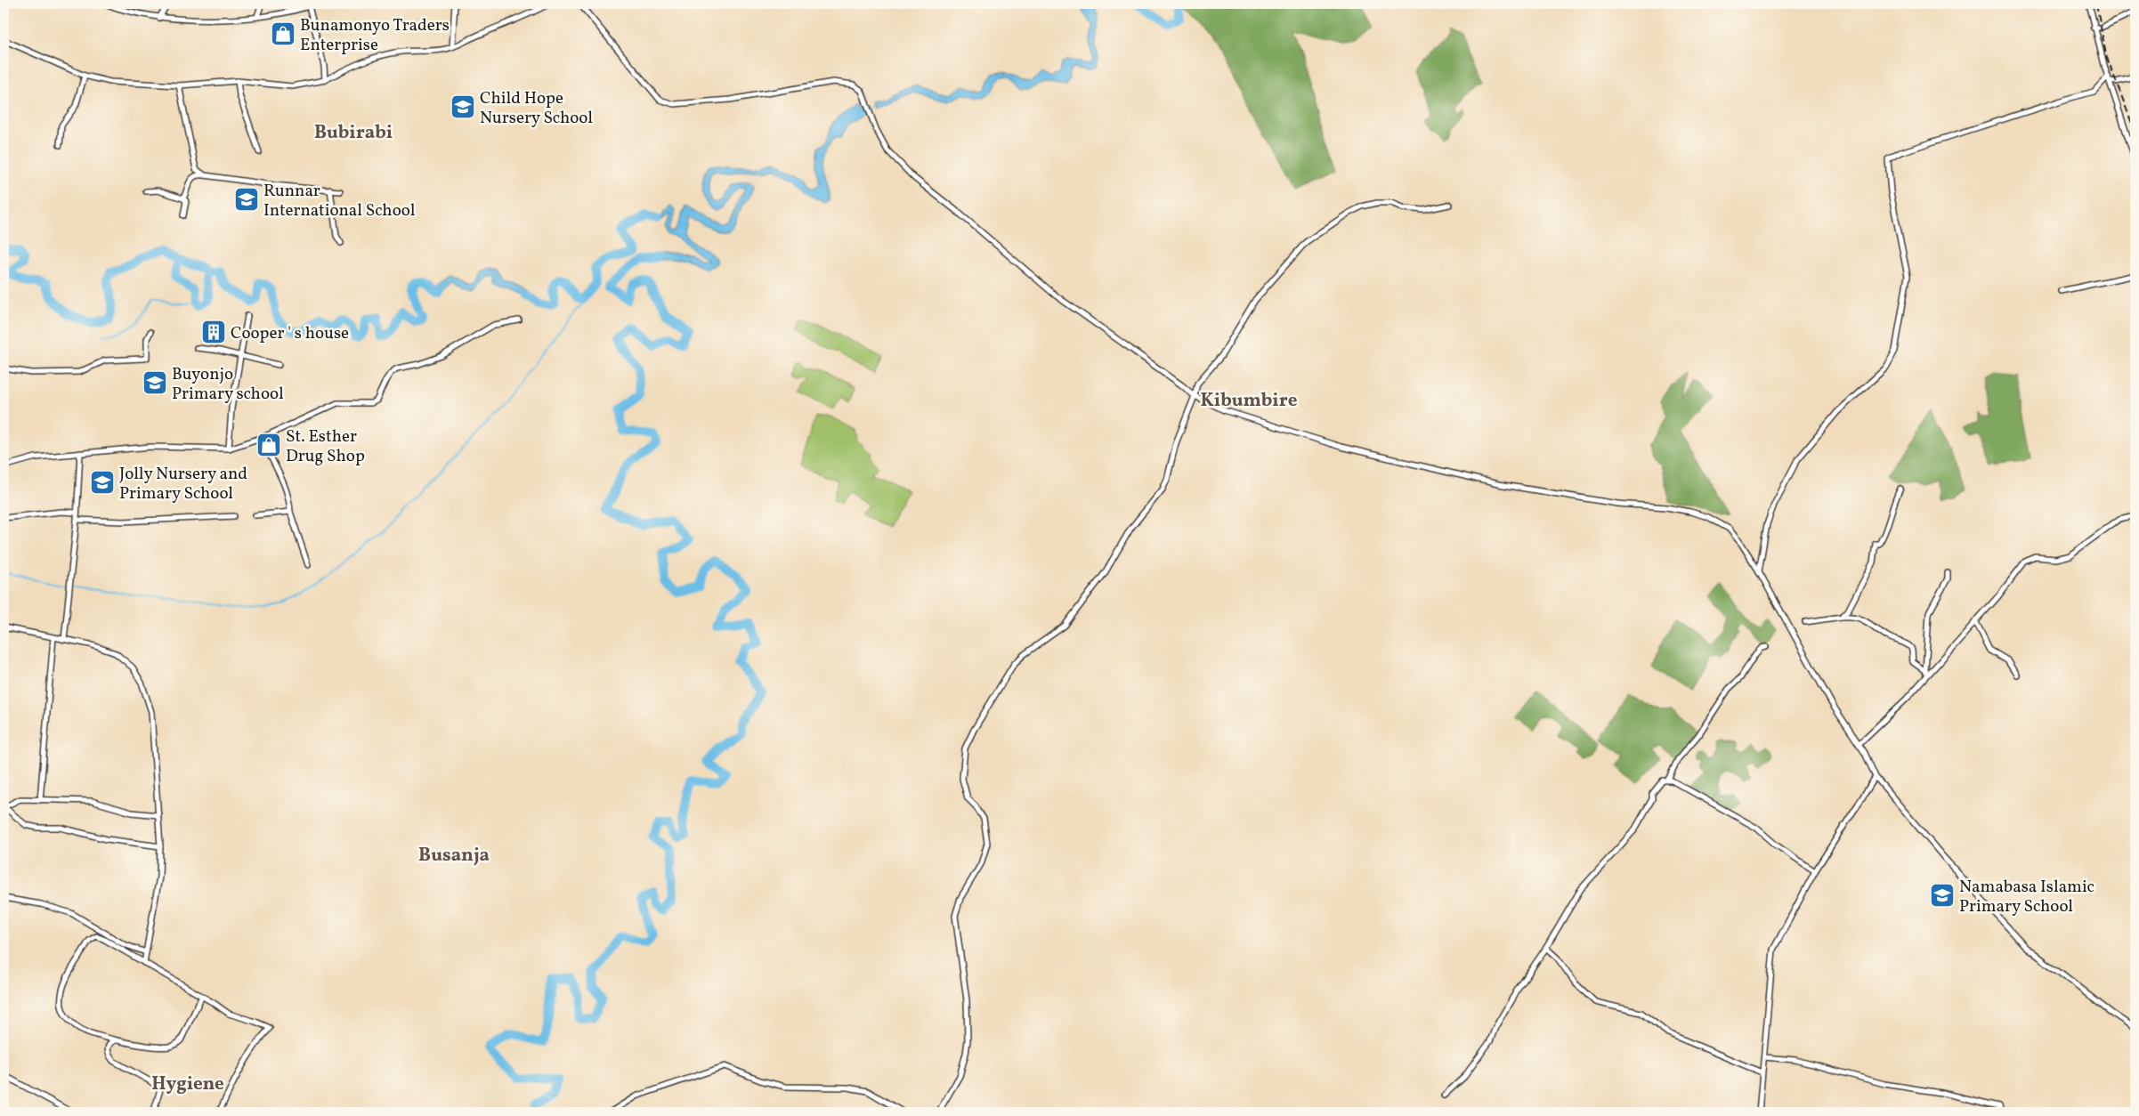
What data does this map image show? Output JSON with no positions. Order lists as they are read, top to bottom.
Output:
{
  "districts": [
    "Bubirabi",
    "Kibumbire",
    "Busanja",
    "Hygiene"
  ],
  "places": {
    "shop": ["Bunamonyo Traders Enterprise", "St. Esther Drug Shop"],
    "school or university": [
      "Child Hope Nursery School",
      "Runnar International School",
      "Buyonjo Primary school",
      "Jolly Nursery and Primary School",
      "Namabasa Islamic Primary School"
    ],
    "building": ["Cooper ' s house"]
  }
}
